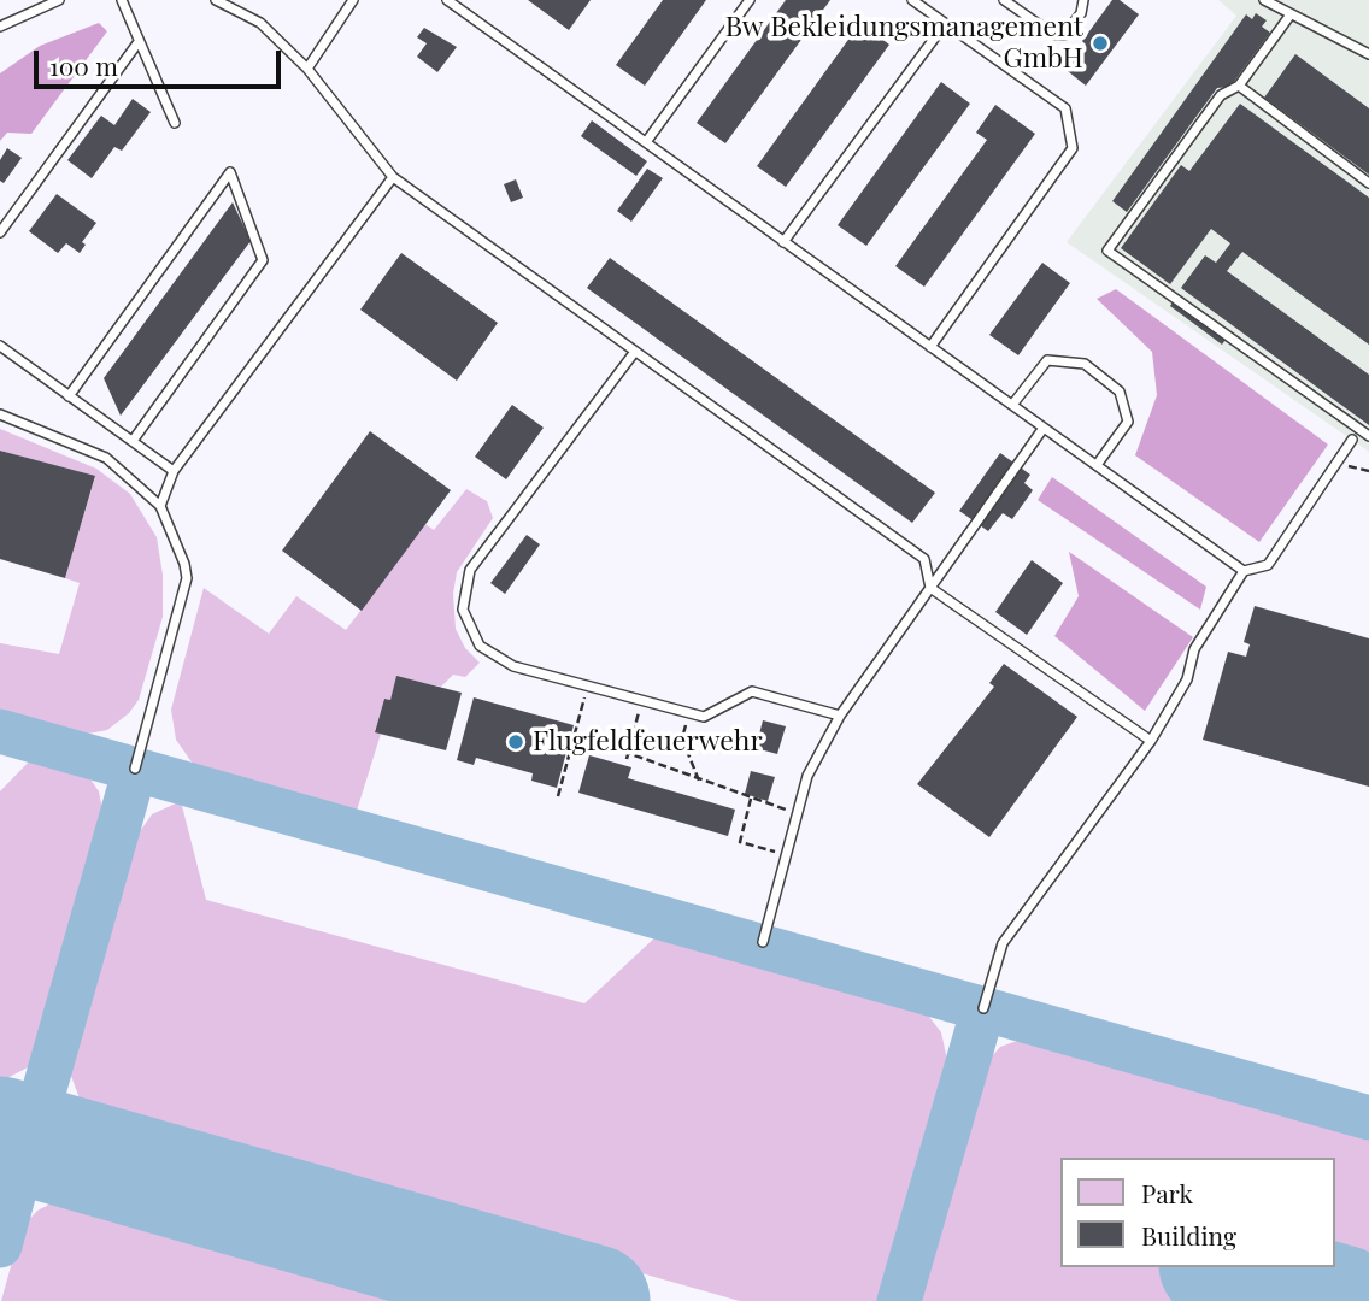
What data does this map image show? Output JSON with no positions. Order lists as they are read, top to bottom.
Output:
{
  "places": ["Bw Bekleidungsmanagement GmbH", "Flugfeldfeuerwehr"],
  "legend": ["Park", "Building"],
  "scale_bar": "100 m"
}
